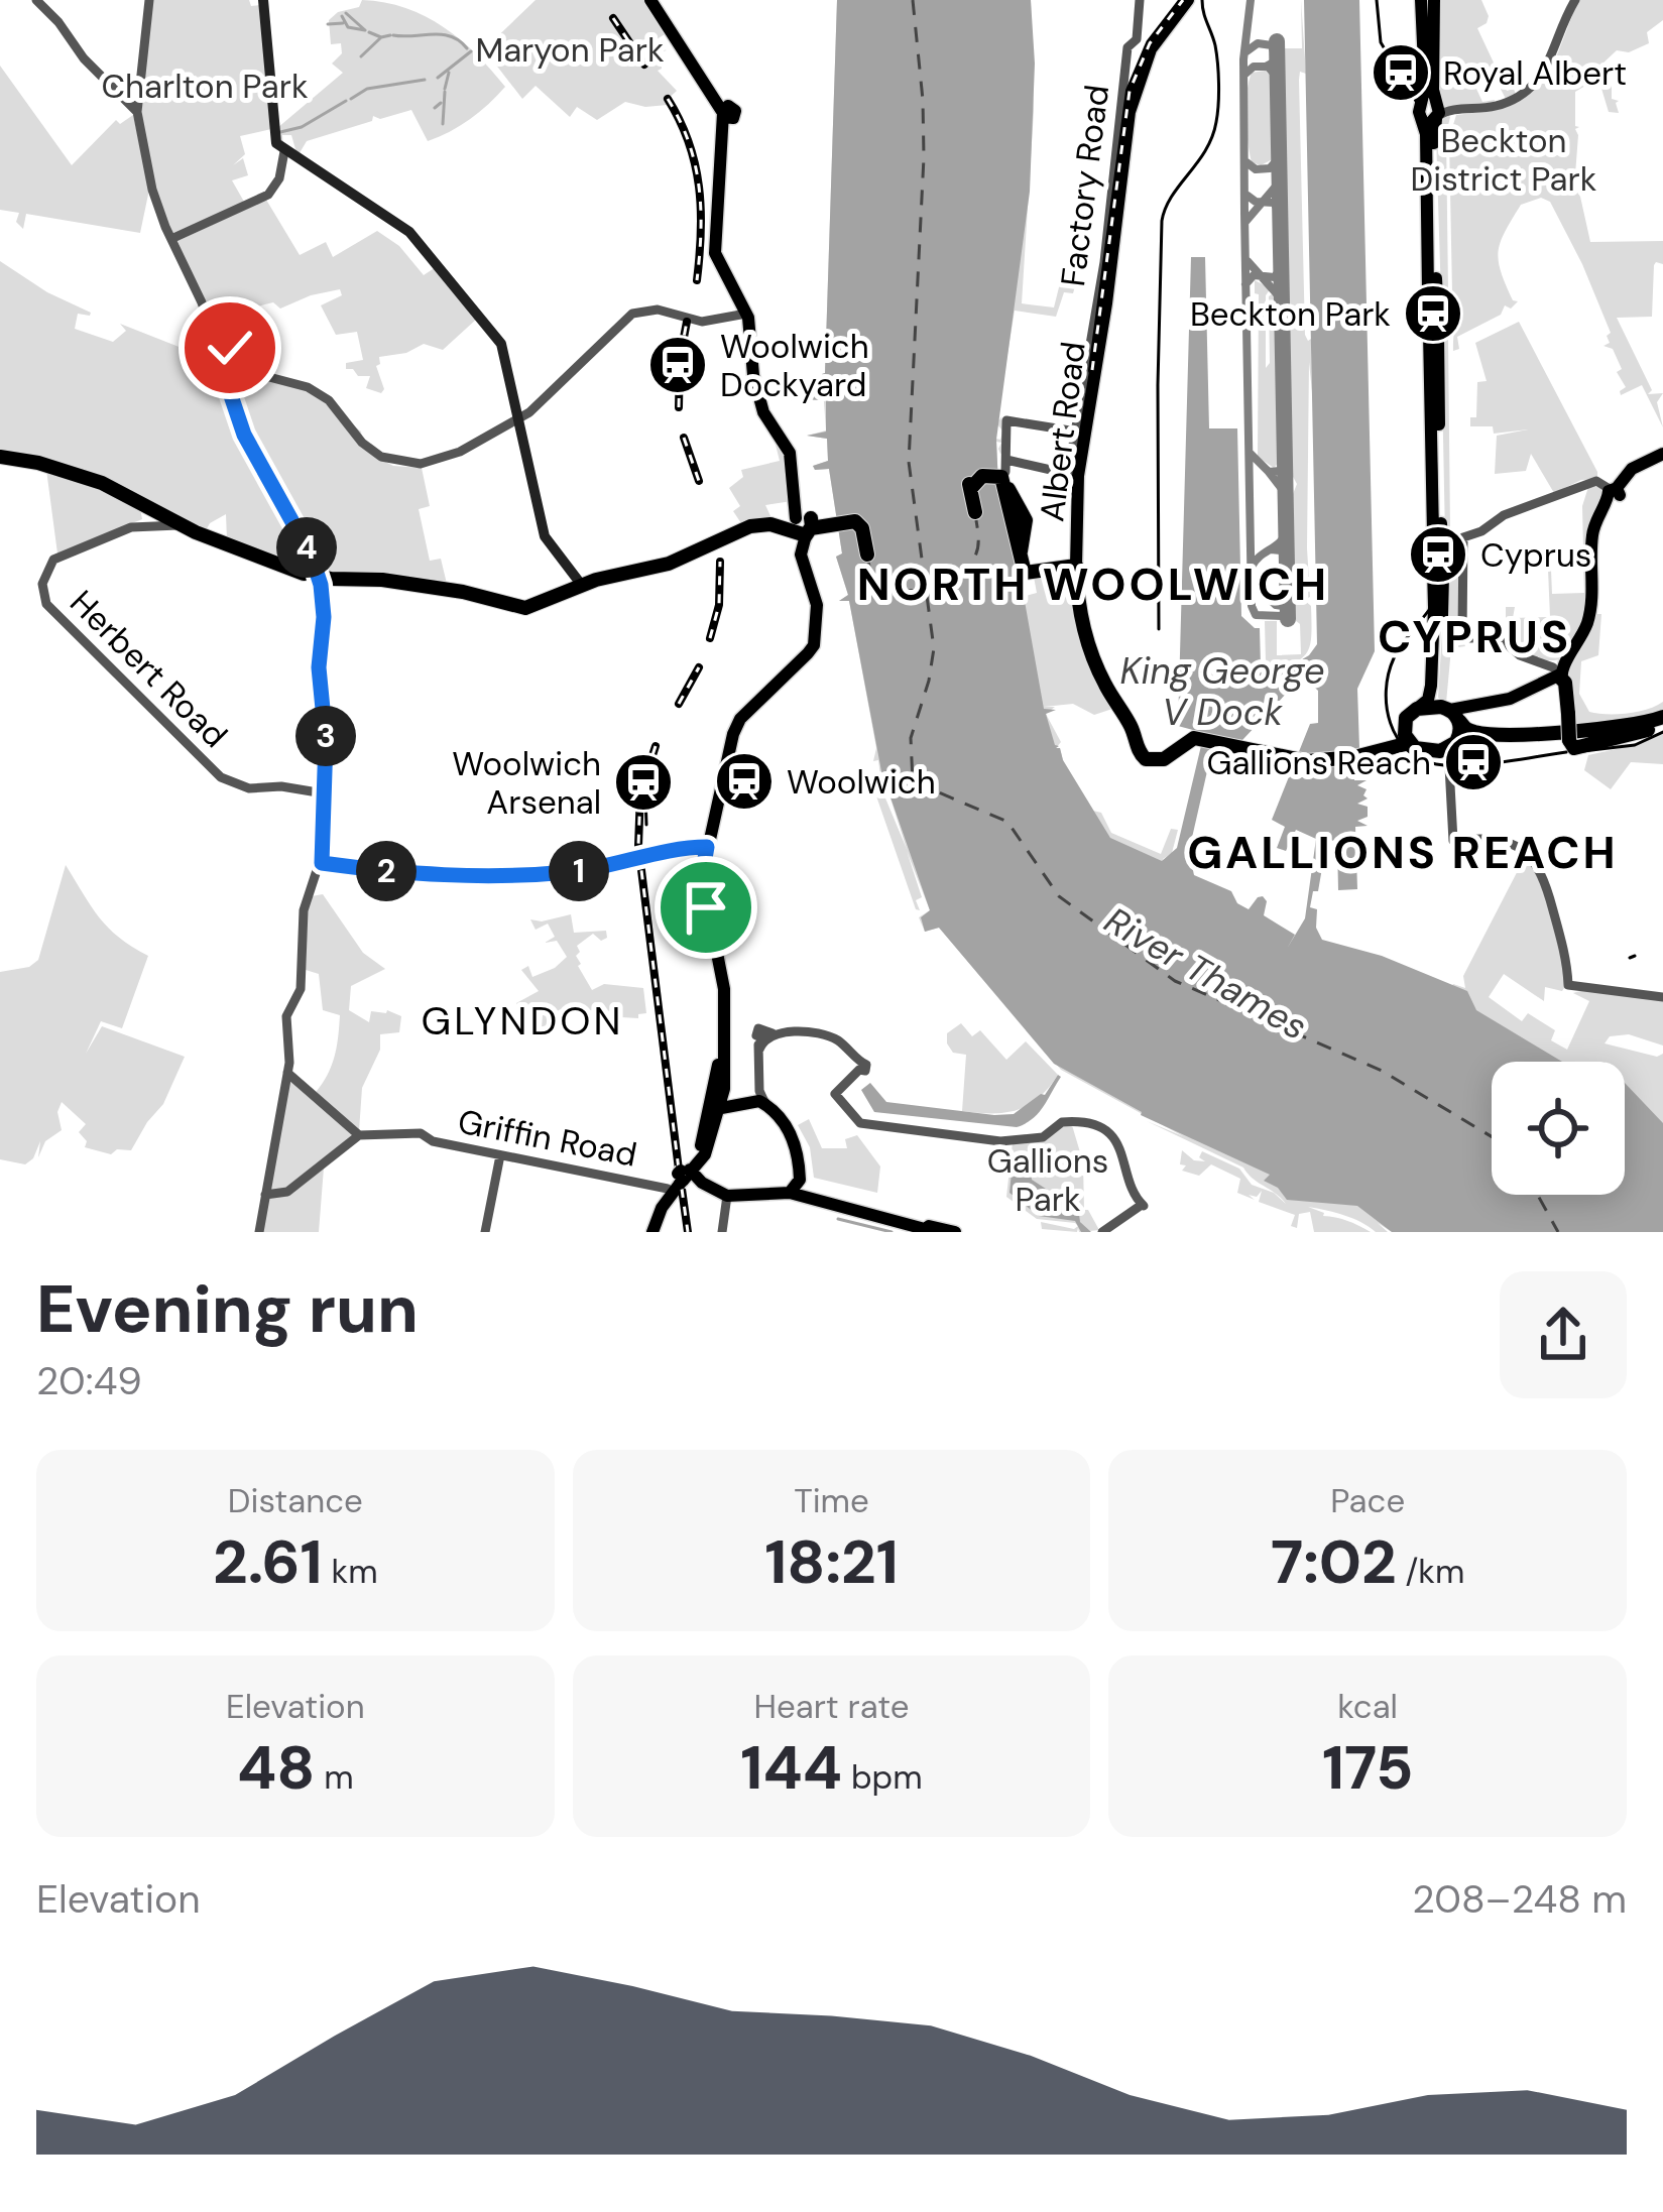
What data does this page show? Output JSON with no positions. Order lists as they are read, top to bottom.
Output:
{
  "streets": {
    "highway": ["Albert Road"],
    "street": ["Factory Road", "Herbert Road", "Griffin Road"]
  },
  "crossings": [
    ["Factory Road", "Albert Road"]
  ],
  "districts": [
    "NORTH WOOLWICH",
    "CYPRUS",
    "GALLIONS REACH",
    "GLYNDON"
  ],
  "water": ["King George V Dock", "River Thames"],
  "parks": [
    "Maryon Park",
    "Charlton Park",
    "Beckton District Park",
    "Gallions Park"
  ],
  "places": {
    "station": [
      "Royal Albert",
      "Beckton Park",
      "Woolwich Dockyard",
      "Cyprus",
      "Gallions Reach",
      "Woolwich",
      "Woolwich Arsenal"
    ]
  },
  "page": {
    "pins": [
      "4",
      "3",
      "1",
      "2"
    ],
    "heading": ["Evening run", "20:49"],
    "stats": [
      ["Distance", "2.61 km"],
      ["Time", "18:21"],
      ["Pace", "7:02 /km"],
      ["Elevation", "48 m"],
      ["Heart rate", "144 bpm"],
      ["kcal", "175"]
    ],
    "chart": ["Elevation", "208–248 m"]
  }
}
